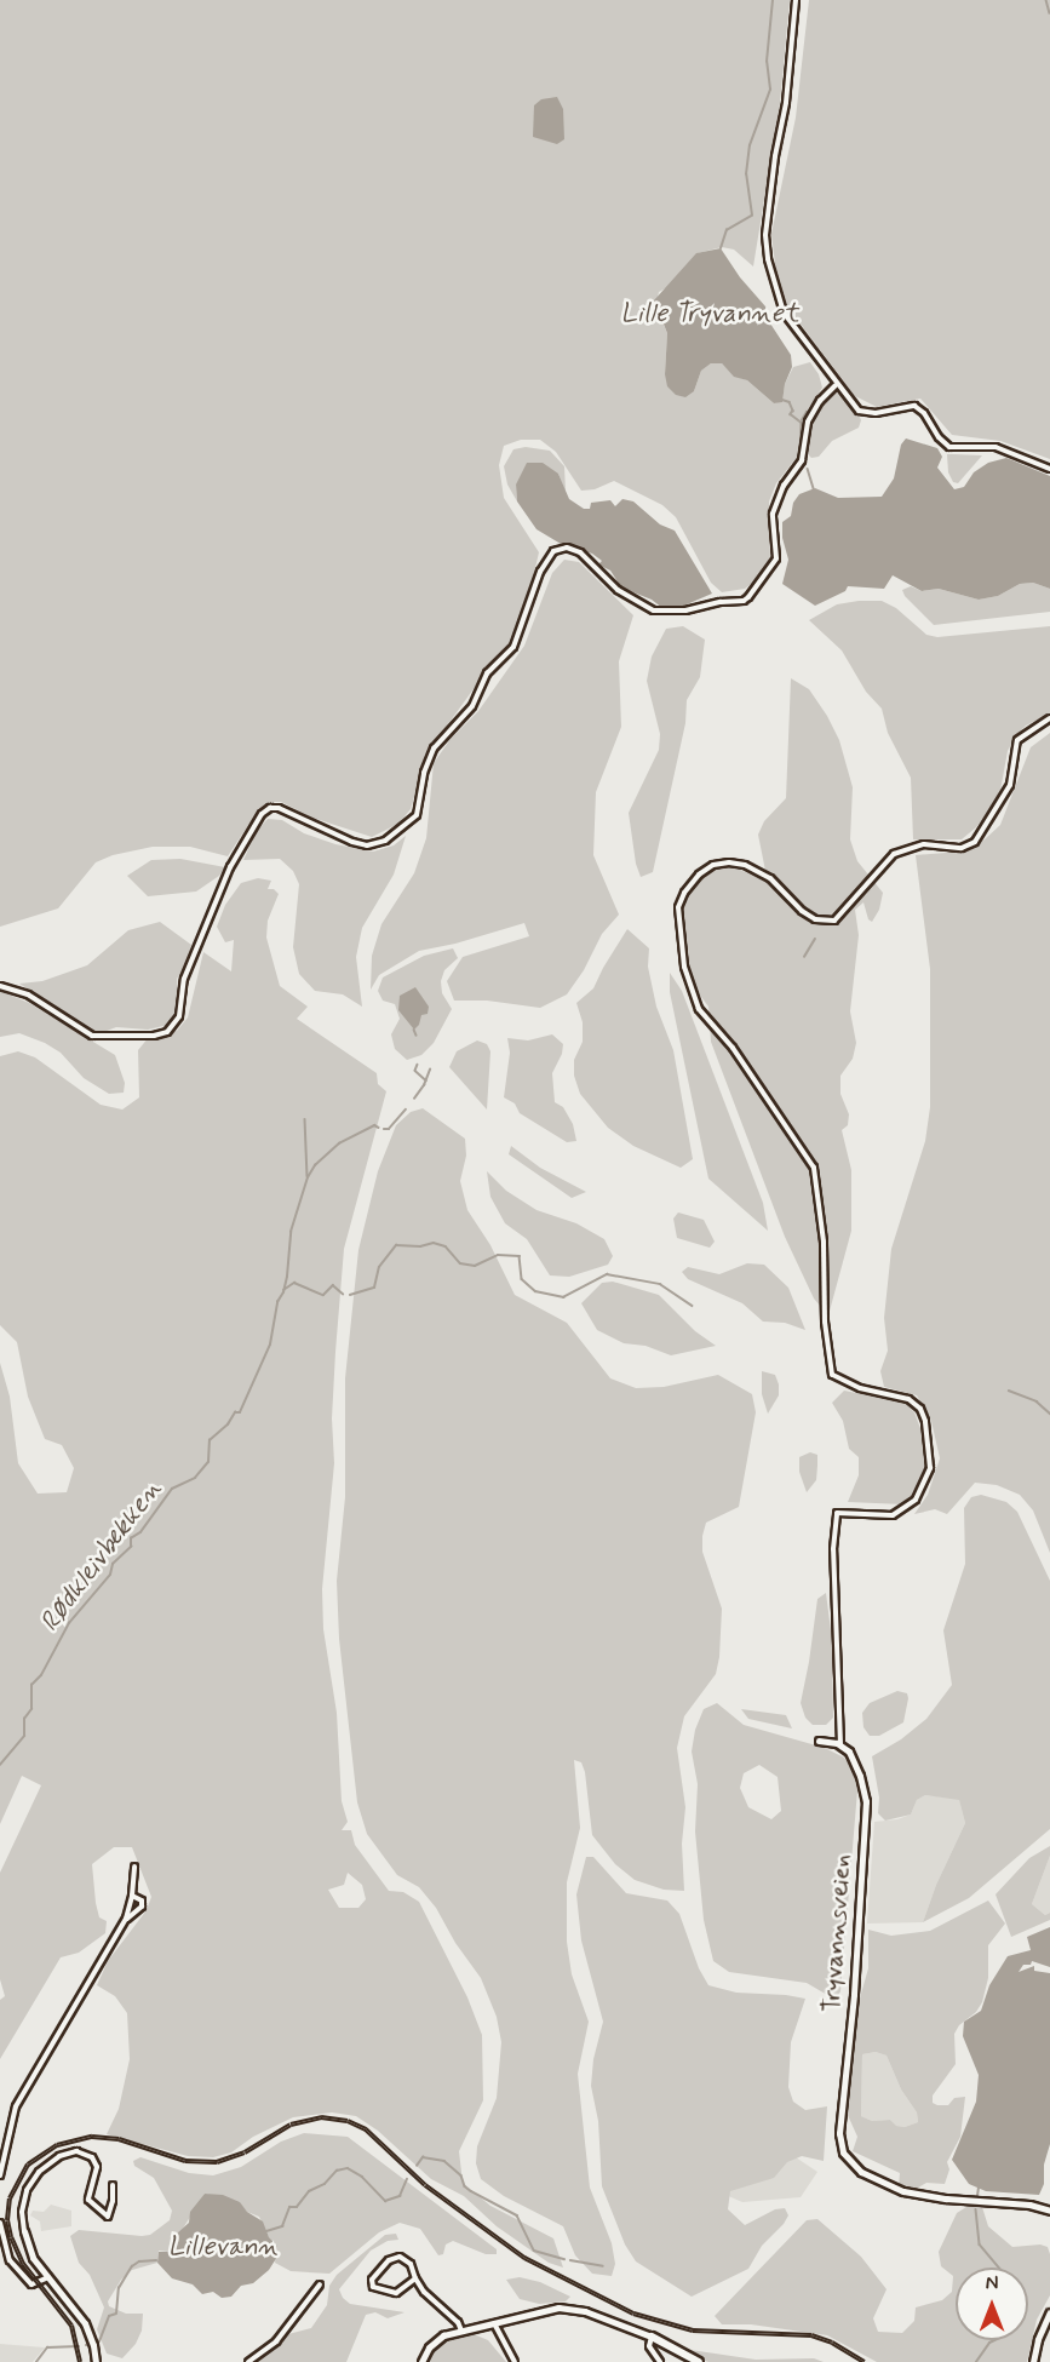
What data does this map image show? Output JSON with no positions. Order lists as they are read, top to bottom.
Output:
{
  "streets": {
    "street": ["Tryvannsveien"]
  },
  "water": ["Lille Tryvannet", "Rødkleivbekken", "Lillevann"],
  "north": "top"
}
